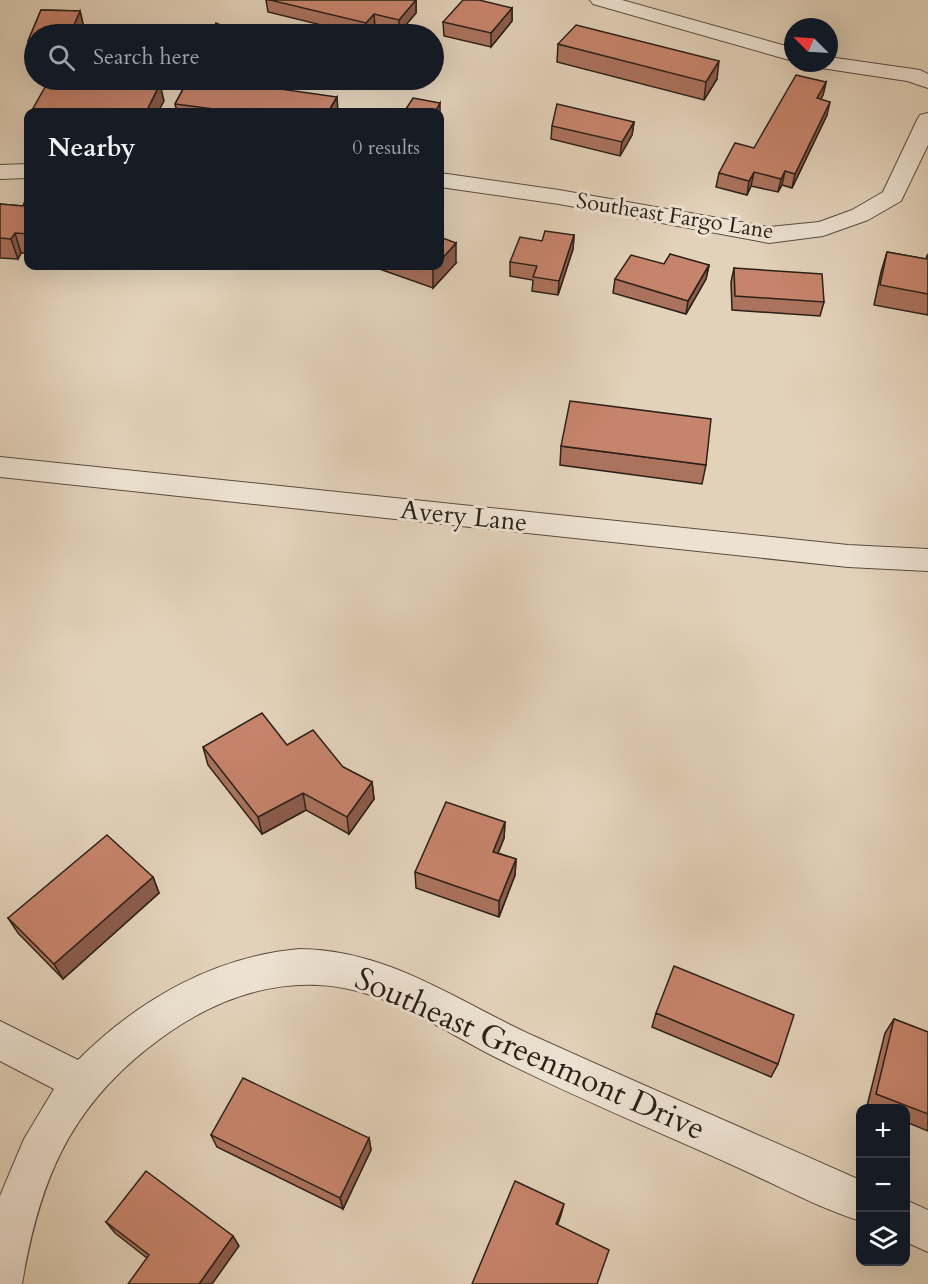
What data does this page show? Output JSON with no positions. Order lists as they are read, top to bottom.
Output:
{
  "streets": {
    "street": ["Southeast Fargo Lane", "Avery Lane", "Southeast Greenmont Drive"]
  },
  "north": "top left",
  "page": {
    "search": "Search here",
    "heading": ["Nearby", "0 results"],
    "map_buttons": ["+", "−"]
  }
}
